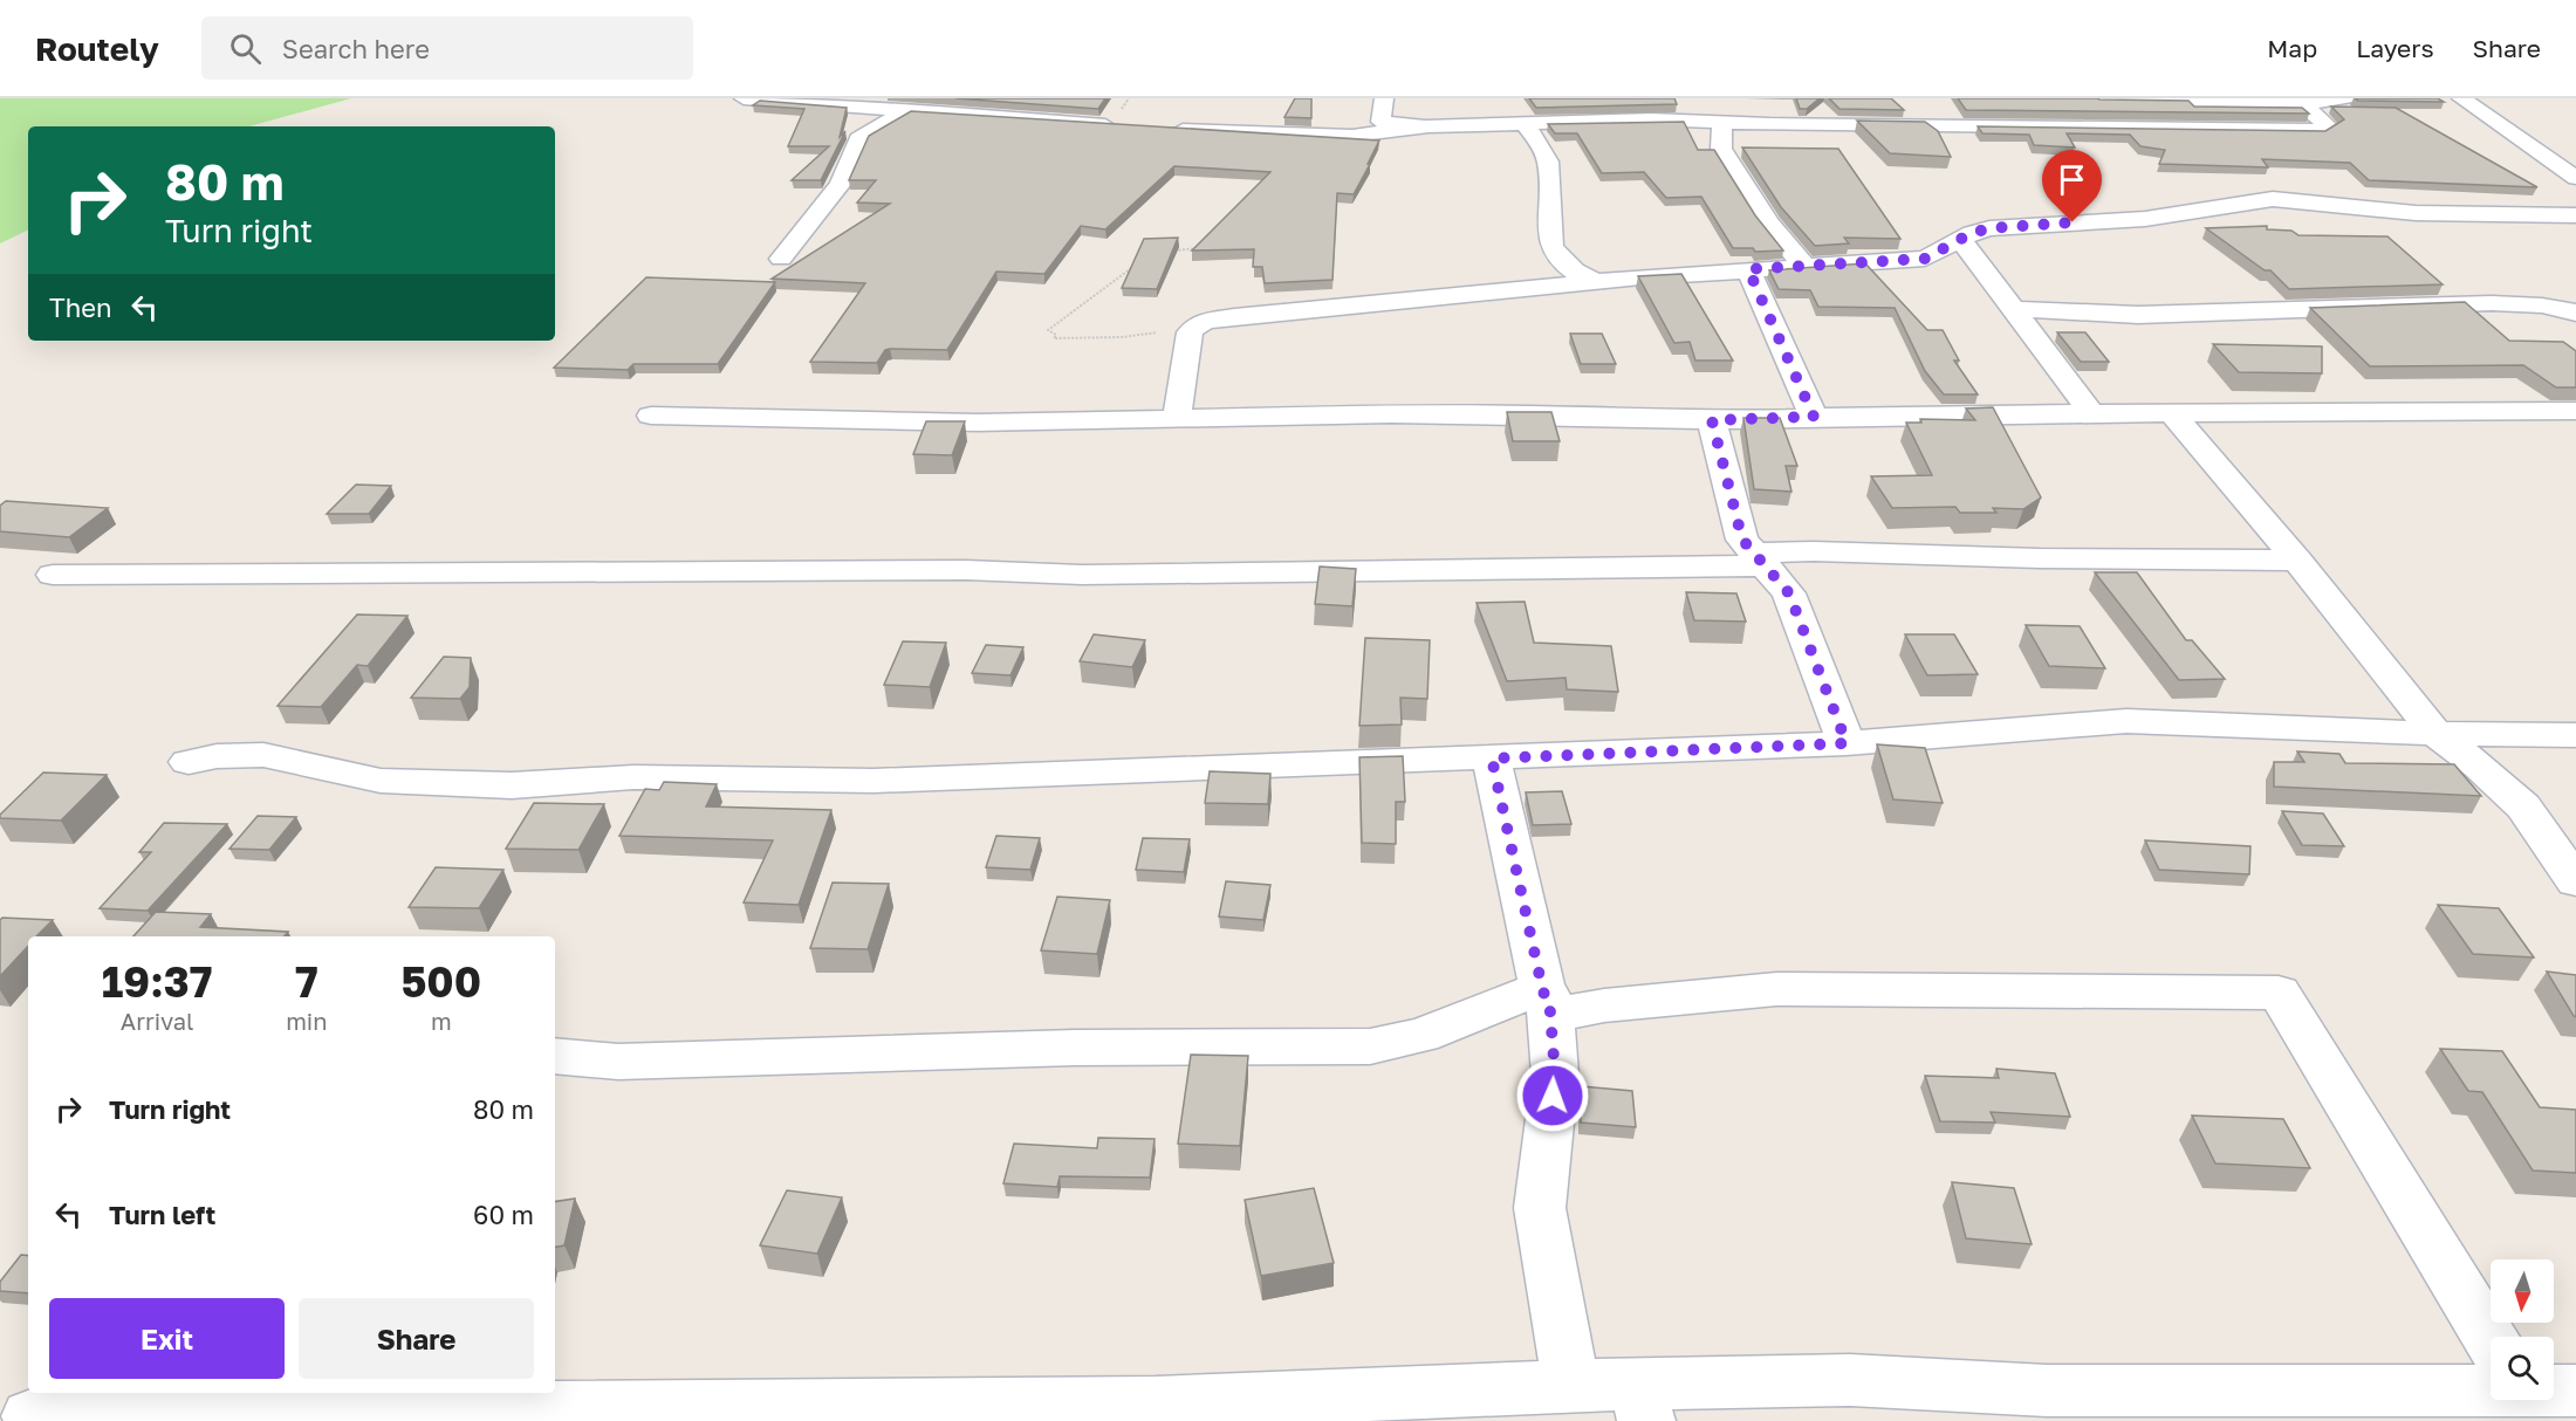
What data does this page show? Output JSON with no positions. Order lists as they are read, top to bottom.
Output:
{
  "north": "bottom",
  "page": {
    "header": "Routely",
    "search": "Search here",
    "nav": ["Map", "Layers", "Share"],
    "turn": ["80 m", "Turn right"],
    "then": "Then",
    "eta": [
      "19:37",
      "Arrival",
      "7",
      "min",
      "500",
      "m"
    ],
    "list": [
      {
        "name": "Turn right",
        "value": "80 m"
      },
      {
        "name": "Turn left",
        "value": "60 m"
      }
    ],
    "buttons": ["Exit", "Share"]
  }
}
